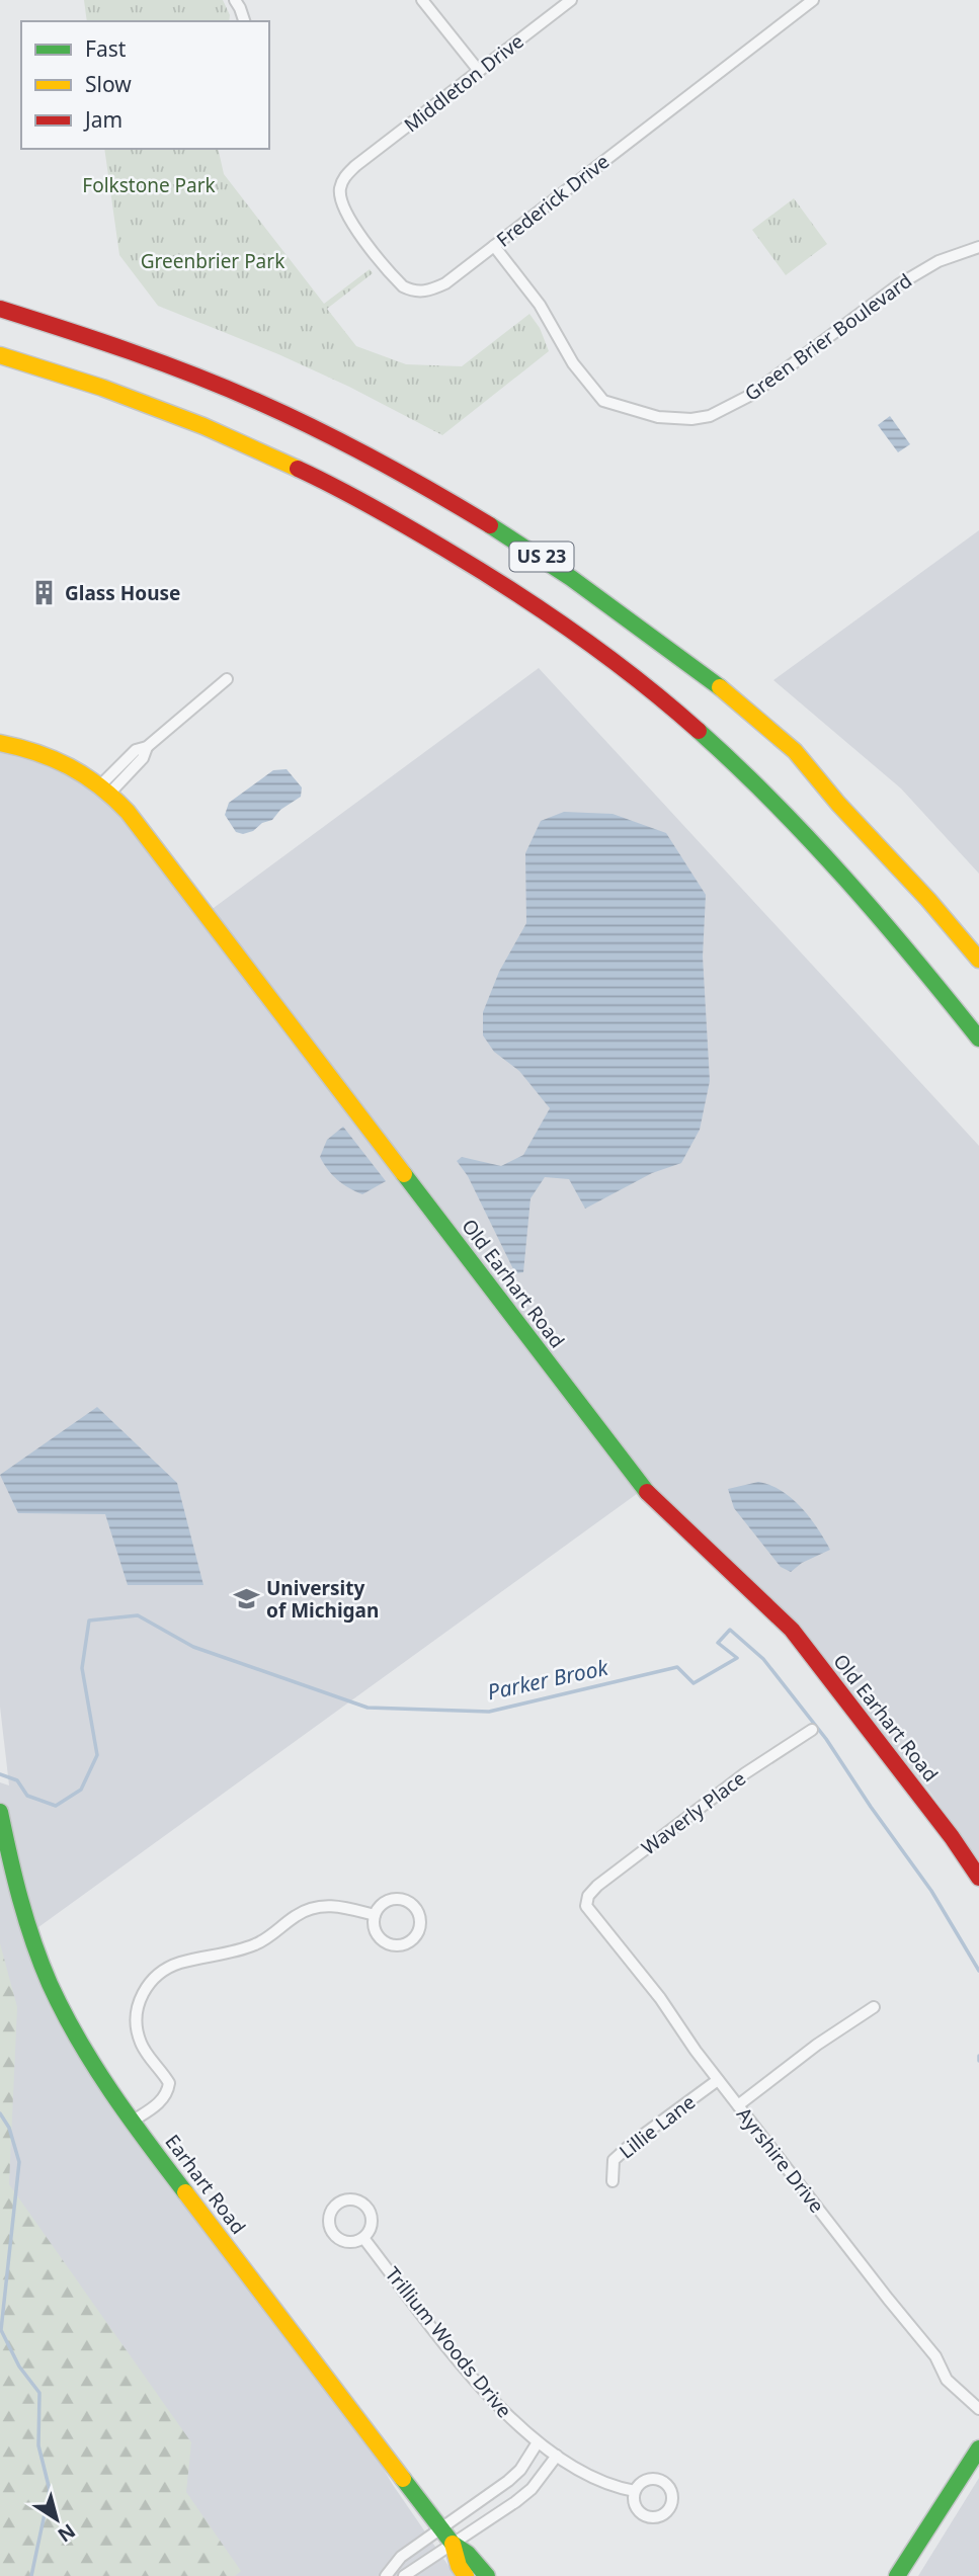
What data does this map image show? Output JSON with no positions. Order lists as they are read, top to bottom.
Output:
{
  "streets": {
    "main road": ["US 23", "Old Earhart Road", "Earhart Road"],
    "street": [
      "Middleton Drive",
      "Frederick Drive",
      "Green Brier Boulevard",
      "Waverly Place",
      "Lillie Lane",
      "Ayrshire Drive",
      "Trillium Woods Drive"
    ]
  },
  "crossings": [
    ["Middleton Drive", "Frederick Drive"],
    ["Frederick Drive", "Green Brier Boulevard"],
    ["Waverly Place", "Ayrshire Drive"],
    ["Lillie Lane", "Ayrshire Drive"]
  ],
  "water": ["Parker Brook"],
  "parks": ["Folkstone Park", "Greenbrier Park"],
  "places": {
    "building": ["Glass House"],
    "school or university": ["University of Michigan"]
  },
  "legend": ["Fast", "Slow", "Jam"],
  "north": "bottom right"
}
